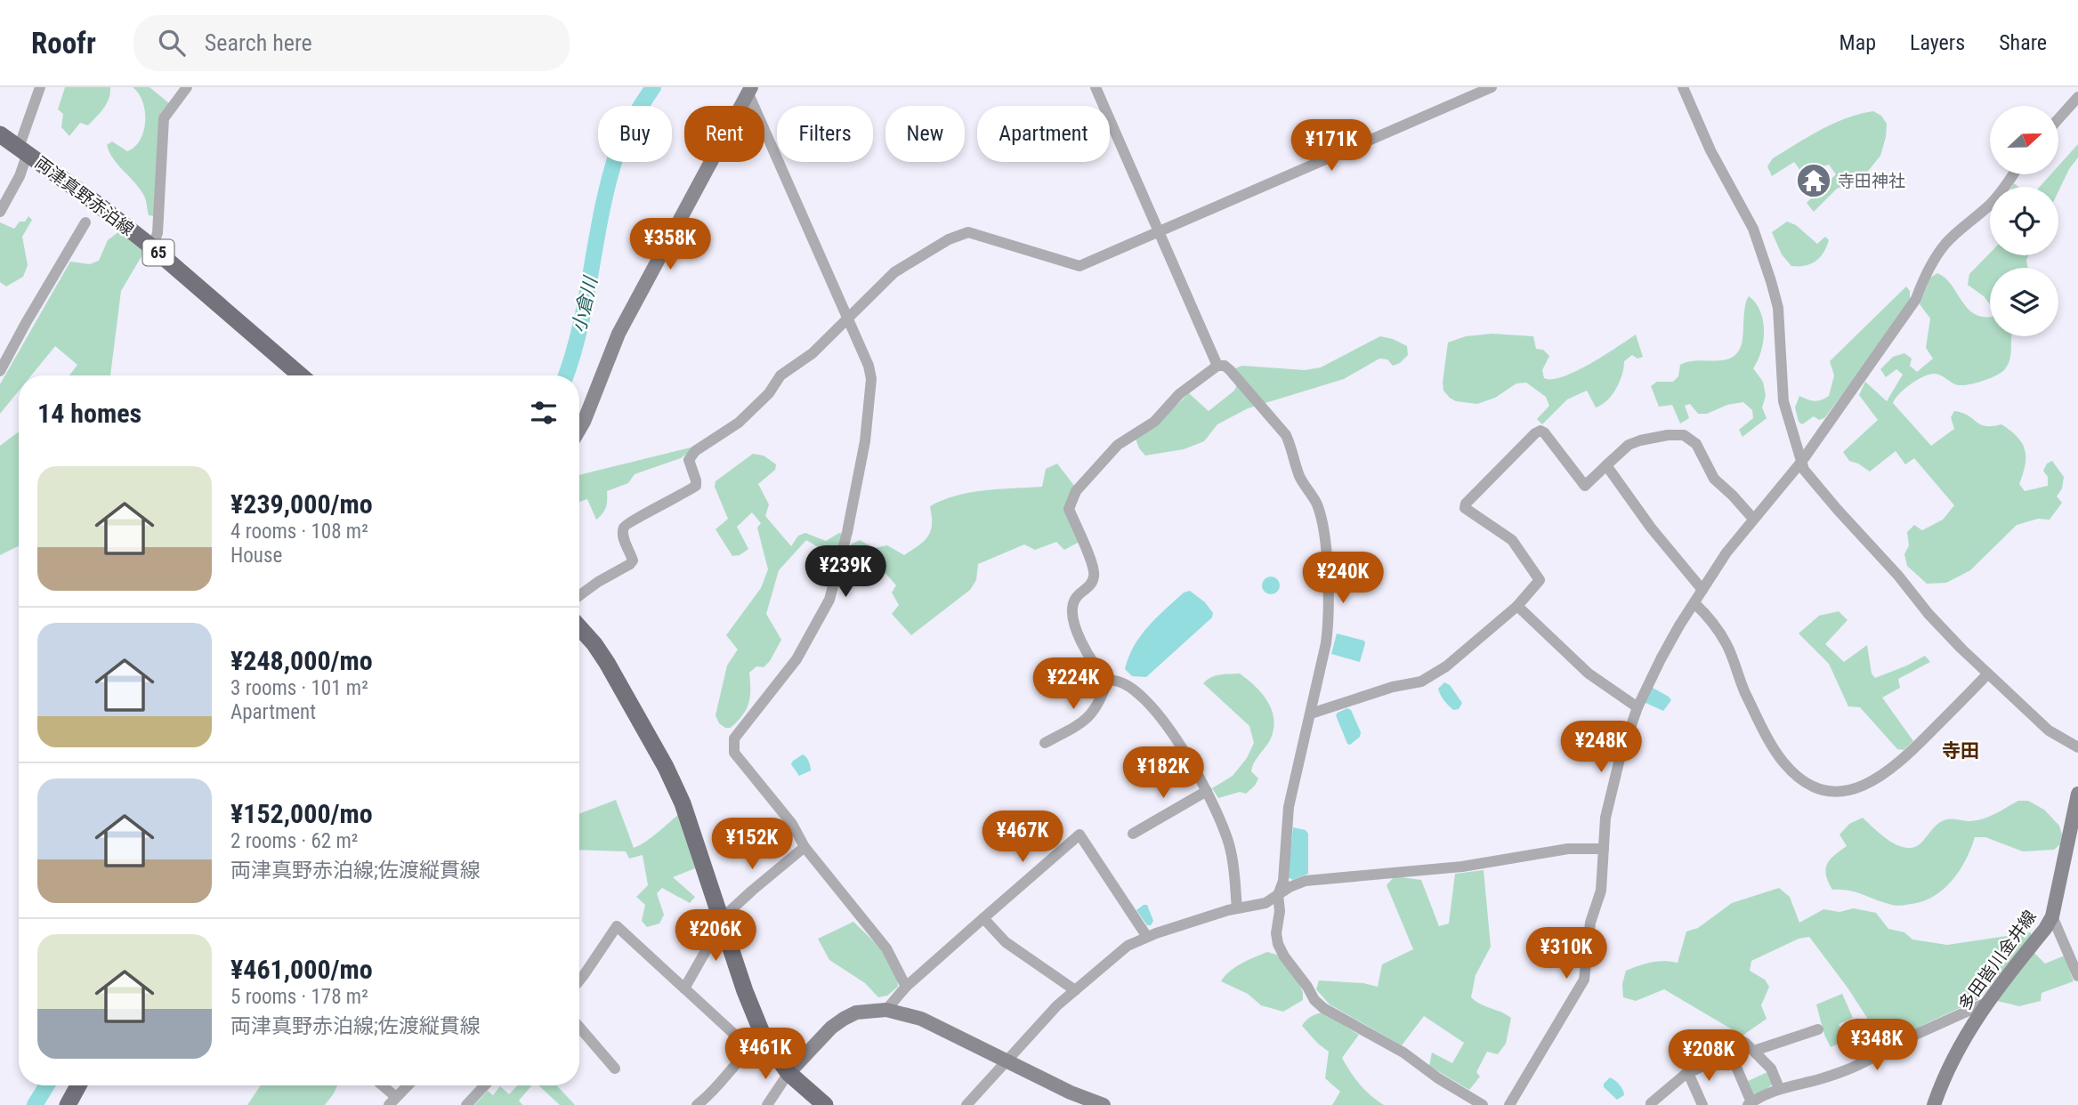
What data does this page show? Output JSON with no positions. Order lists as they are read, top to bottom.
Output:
{
  "streets": {
    "main road": ["両津真野赤泊線", "65", "多田皆川金井線"]
  },
  "districts": ["寺田"],
  "water": ["小倉川"],
  "places": {
    "temple": ["寺田神社"]
  },
  "north": "right",
  "page": {
    "header": "Roofr",
    "search": "Search here",
    "nav": ["Map", "Layers", "Share"],
    "chip": [
      "Buy",
      "Rent",
      "Filters",
      "New",
      "Apartment"
    ],
    "price": [
      "¥171K",
      "¥358K",
      "¥239K",
      "¥240K",
      "¥224K",
      "¥248K",
      "¥182K",
      "¥467K",
      "¥152K",
      "¥206K",
      "¥310K",
      "¥348K",
      "¥461K",
      "¥208K"
    ],
    "heading": "14 homes",
    "list": [
      {
        "name": "¥239,000/mo",
        "note": "4 rooms · 108 m² · House"
      },
      {
        "name": "¥248,000/mo",
        "note": "3 rooms · 101 m² · Apartment"
      },
      {
        "name": "¥152,000/mo",
        "note": "2 rooms · 62 m² · 両津真野赤泊線;佐渡縦貫線"
      },
      {
        "name": "¥461,000/mo",
        "note": "5 rooms · 178 m² · 両津真野赤泊線;佐渡縦貫線"
      }
    ]
  }
}
